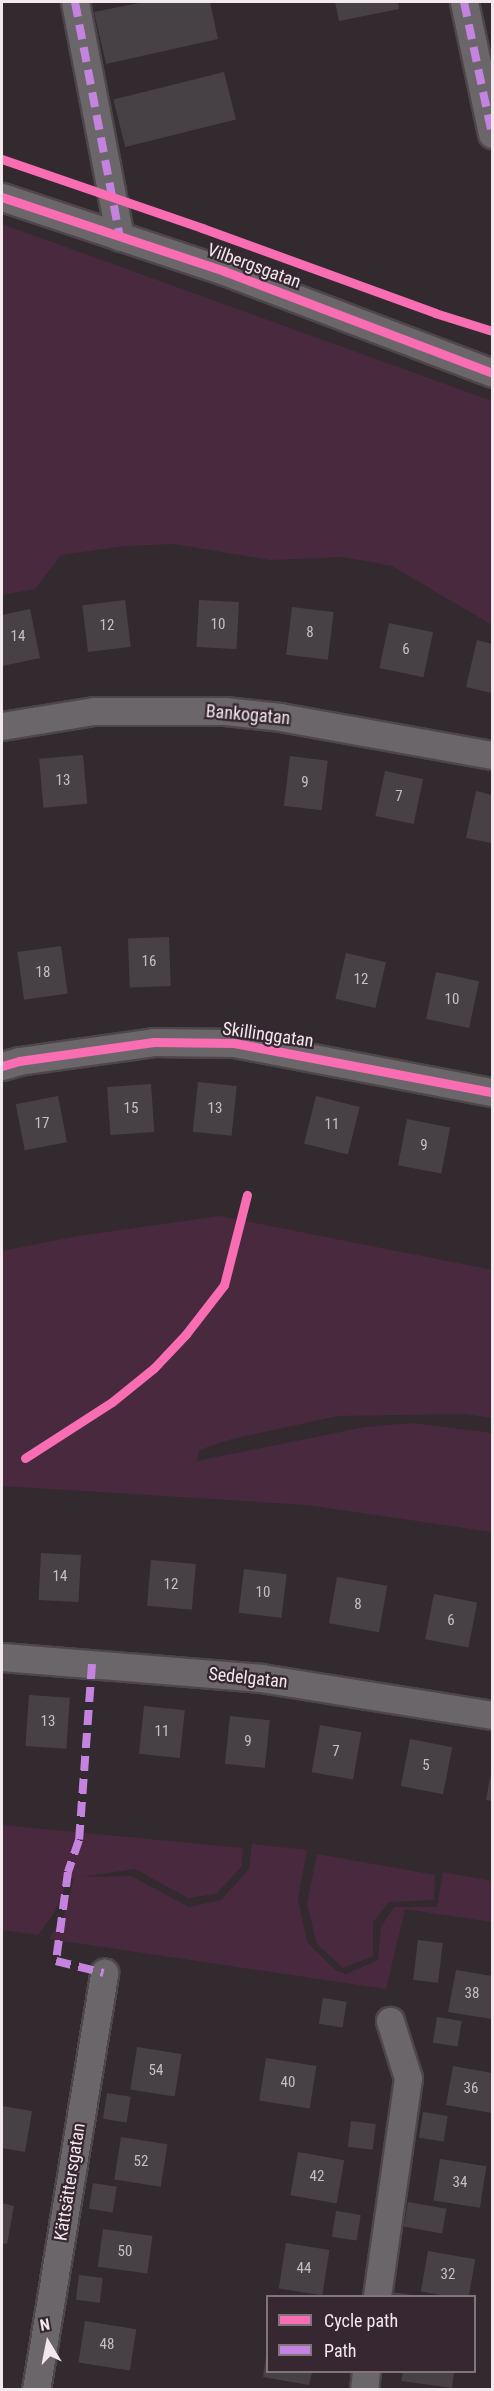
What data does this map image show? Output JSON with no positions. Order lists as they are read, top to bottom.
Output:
{
  "streets": {
    "street": [
      "Vilbergsgatan",
      "Bankogatan",
      "Skillinggatan",
      "Sedelgatan",
      "Kättsättersgatan"
    ]
  },
  "house_numbers": [
    "10",
    "12",
    "8",
    "14",
    "6",
    "13",
    "9",
    "7",
    "16",
    "18",
    "12",
    "10",
    "15",
    "13",
    "17",
    "11",
    "9",
    "14",
    "12",
    "10",
    "8",
    "6",
    "13",
    "11",
    "9",
    "7",
    "5",
    "38",
    "54",
    "40",
    "36",
    "52",
    "42",
    "34",
    "50",
    "44",
    "32",
    "48"
  ],
  "legend": ["Cycle path", "Path"],
  "north": "top"
}
